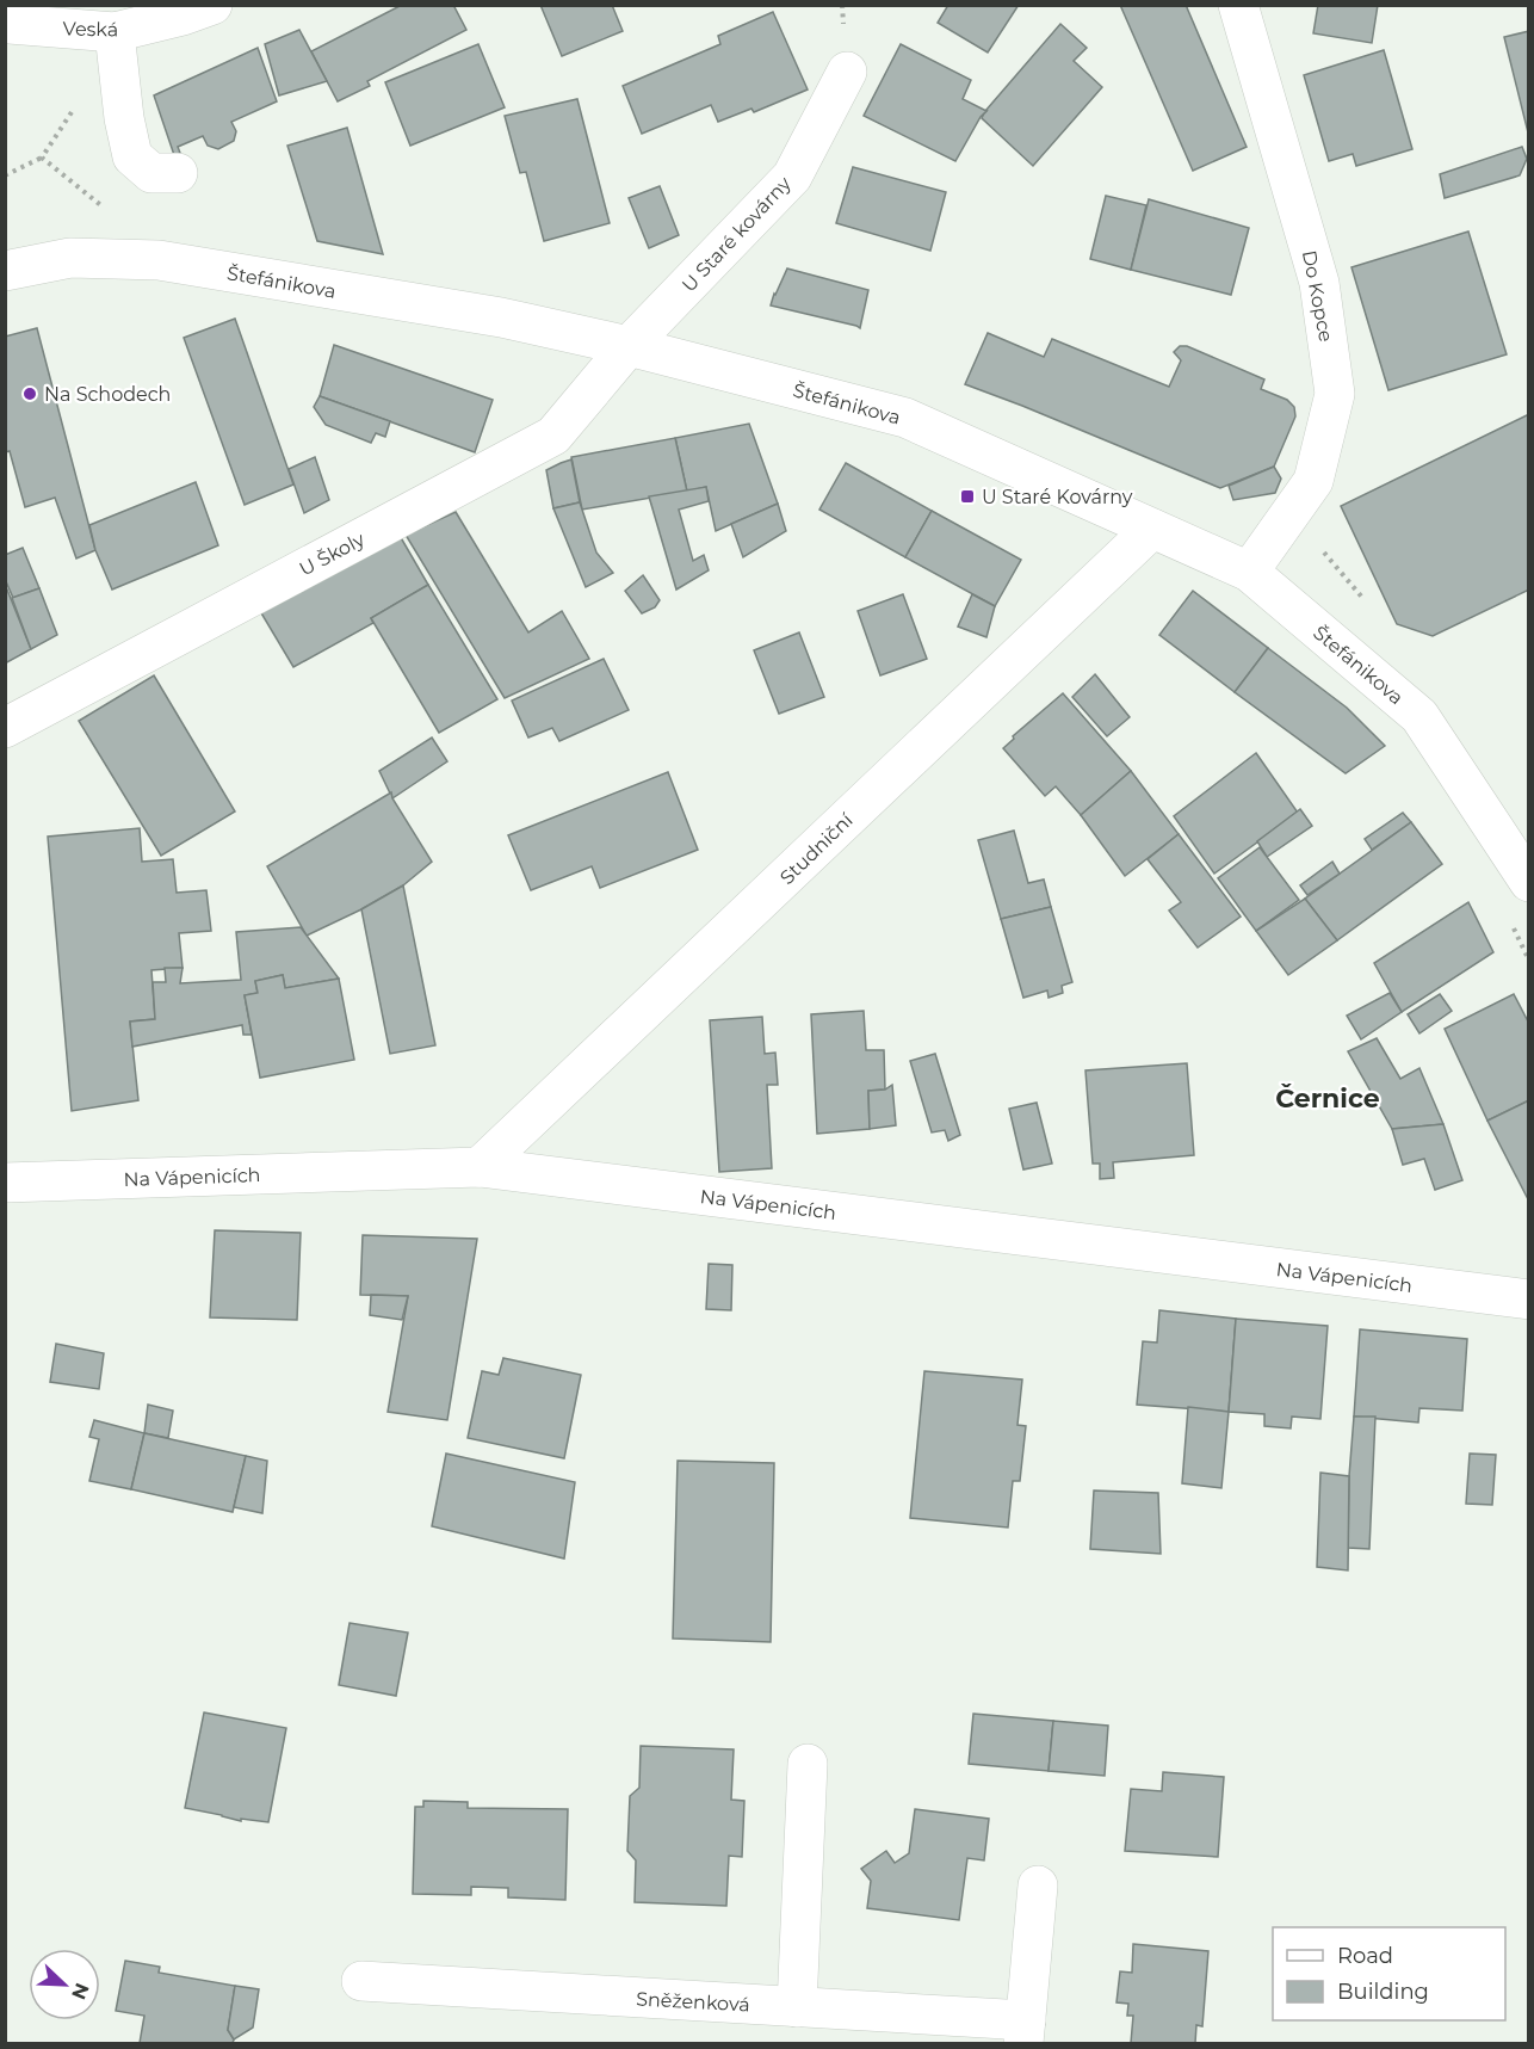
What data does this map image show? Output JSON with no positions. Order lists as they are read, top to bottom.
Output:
{
  "streets": {
    "street": [
      "Veská",
      "U Staré kovárny",
      "Štefánikova",
      "Do Kopce",
      "U Školy",
      "Studniční",
      "Na Vápenicích",
      "Sněženková"
    ]
  },
  "crossings": [
    ["U Staré kovárny", "Štefánikova"],
    ["U Staré kovárny", "U Školy"],
    ["Štefánikova", "Do Kopce"],
    ["Štefánikova", "U Školy"],
    ["Štefánikova", "Studniční"],
    ["Studniční", "Na Vápenicích"]
  ],
  "districts": ["Černice"],
  "places": {
    "other": ["Na Schodech"],
    "transit": ["U Staré Kovárny"]
  },
  "legend": ["Road", "Building"],
  "north": "bottom right"
}
